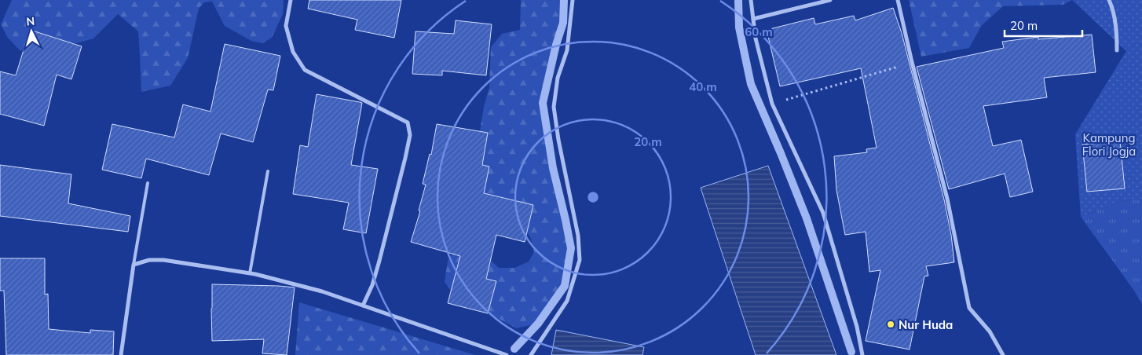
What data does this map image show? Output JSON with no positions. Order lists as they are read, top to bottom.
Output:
{
  "parks": ["Kampung Flori Jogja"],
  "places": ["Nur Huda"],
  "scale_bar": "20 m",
  "north": "top",
  "rings": ["60 m", "40 m", "20 m"]
}
